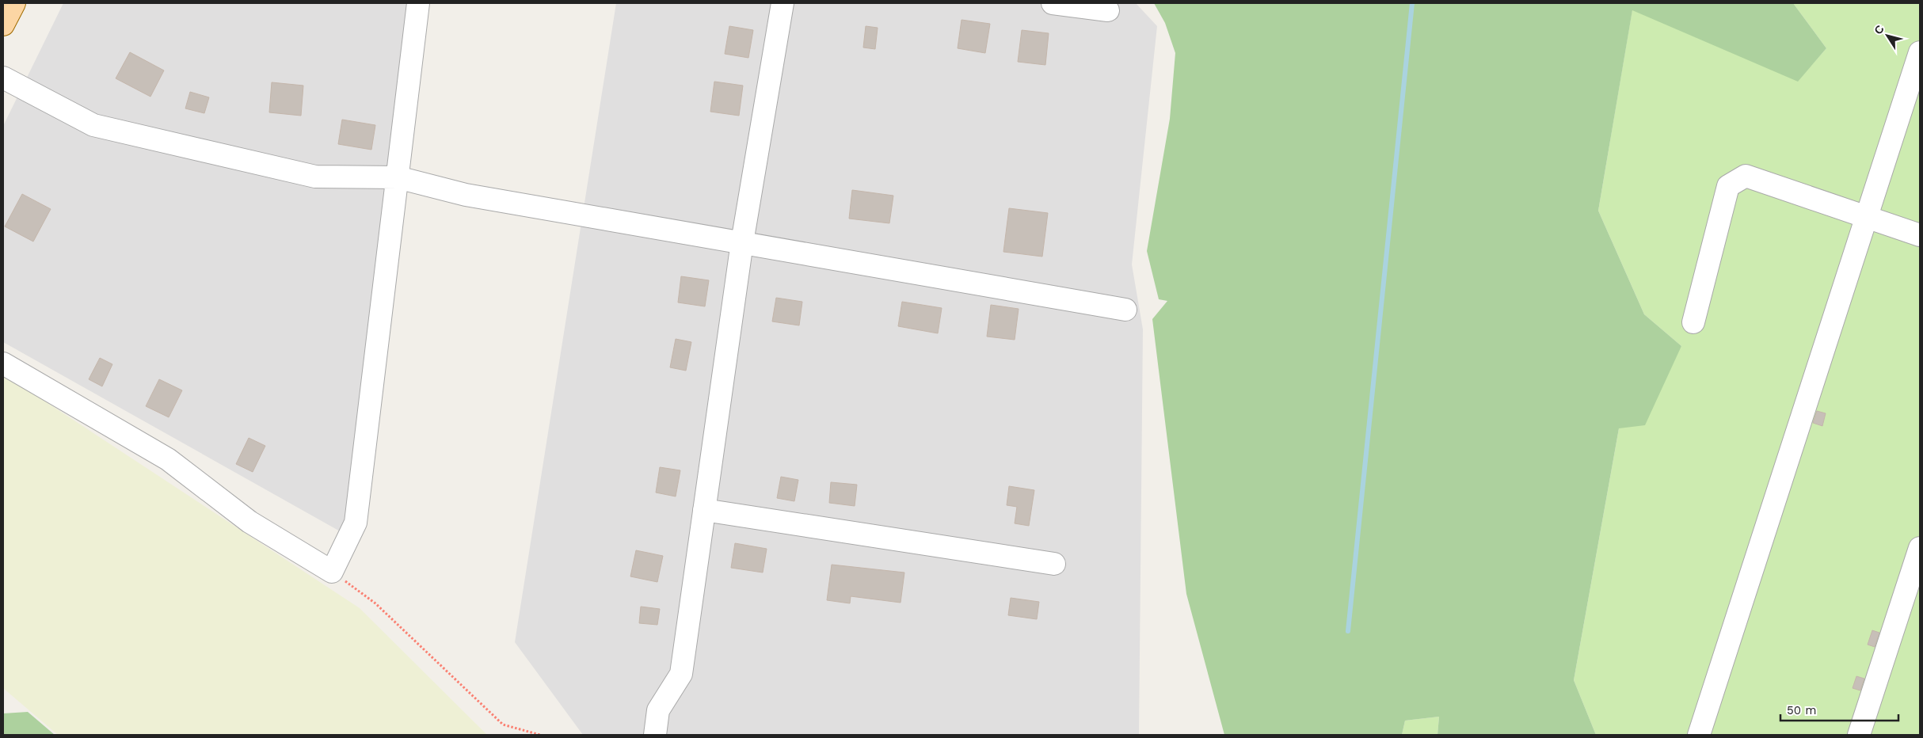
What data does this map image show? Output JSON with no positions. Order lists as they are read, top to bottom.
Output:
{
  "scale_bar": "50 m",
  "north": "top left"
}
